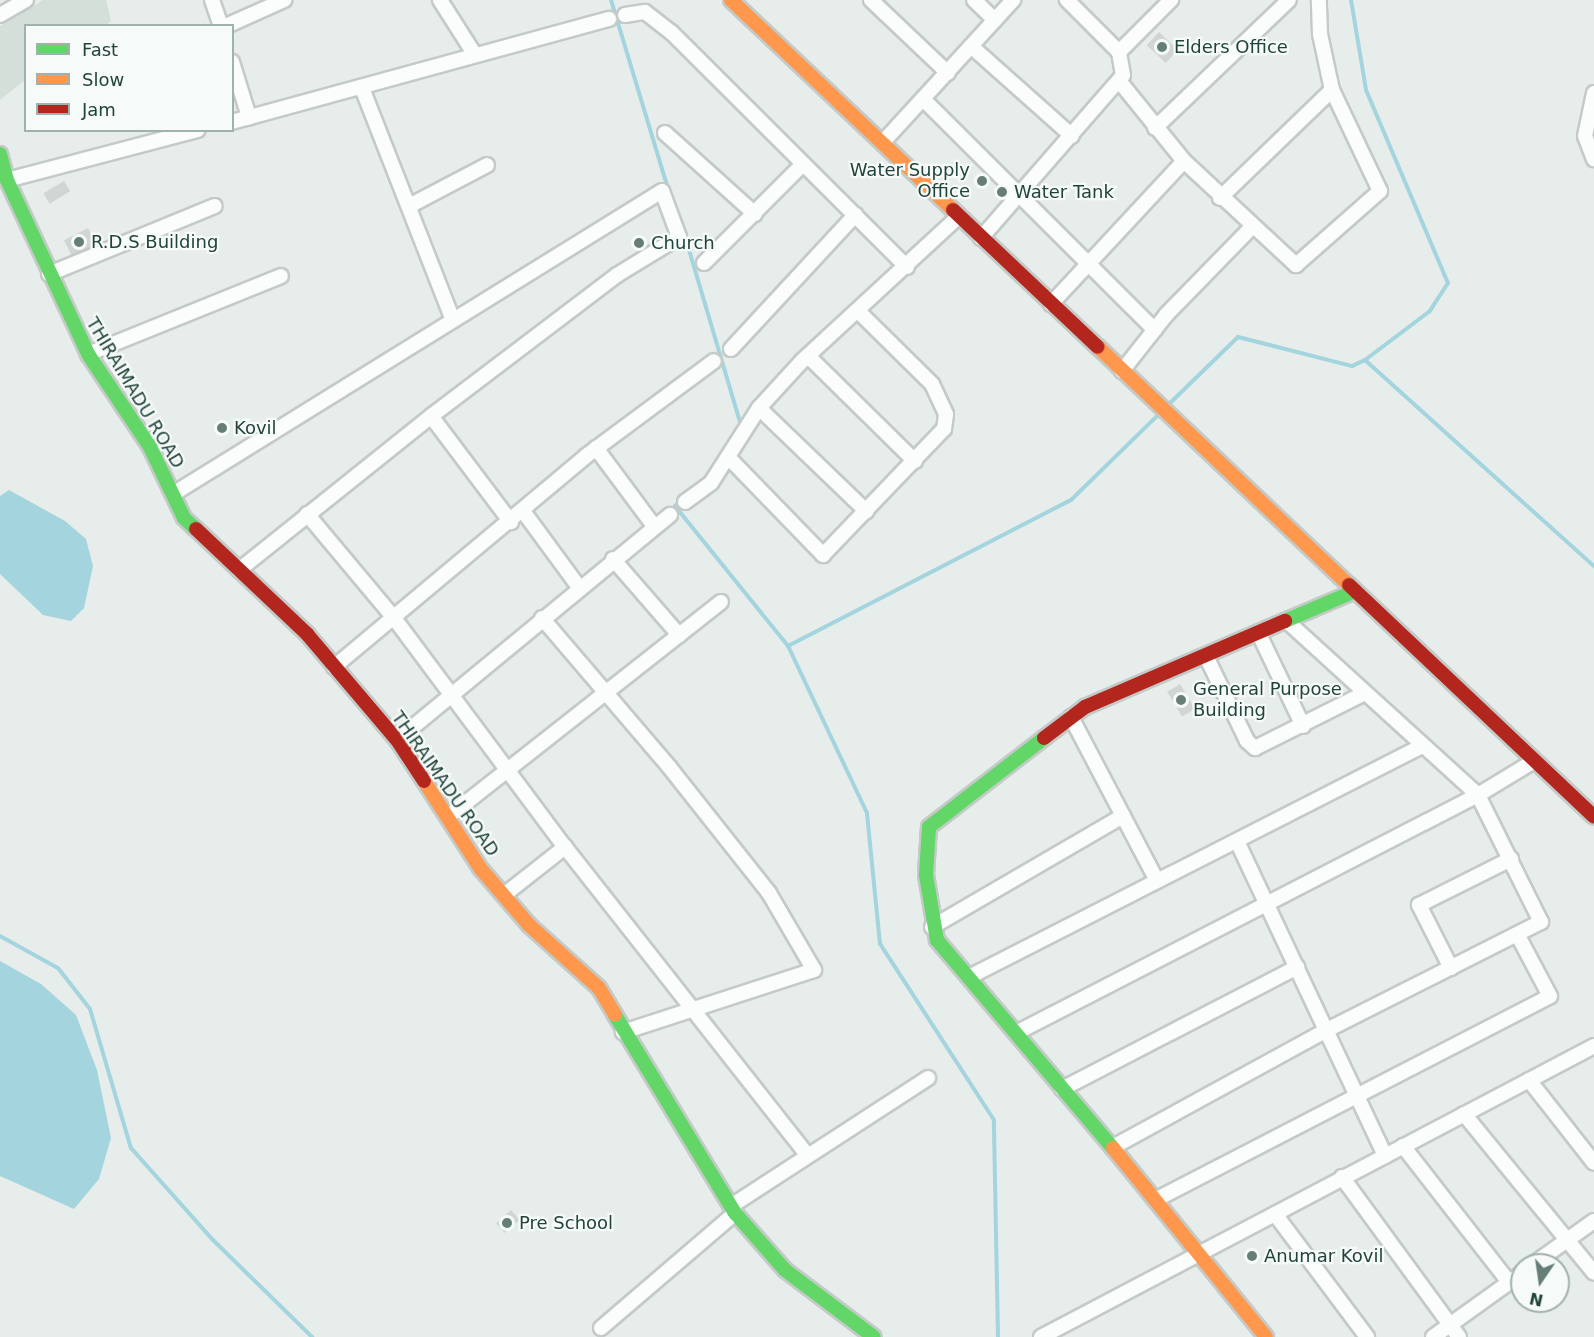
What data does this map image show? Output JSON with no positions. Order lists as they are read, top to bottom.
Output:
{
  "streets": {
    "street": ["THIRAIMADU ROAD"]
  },
  "places": [
    "Elders Office",
    "Water Supply Office",
    "Water Tank",
    "R.D.S Building",
    "Church",
    "Kovil",
    "General Purpose Building",
    "Pre School",
    "Anumar Kovil"
  ],
  "legend": ["Fast", "Slow", "Jam"],
  "north": "bottom"
}
